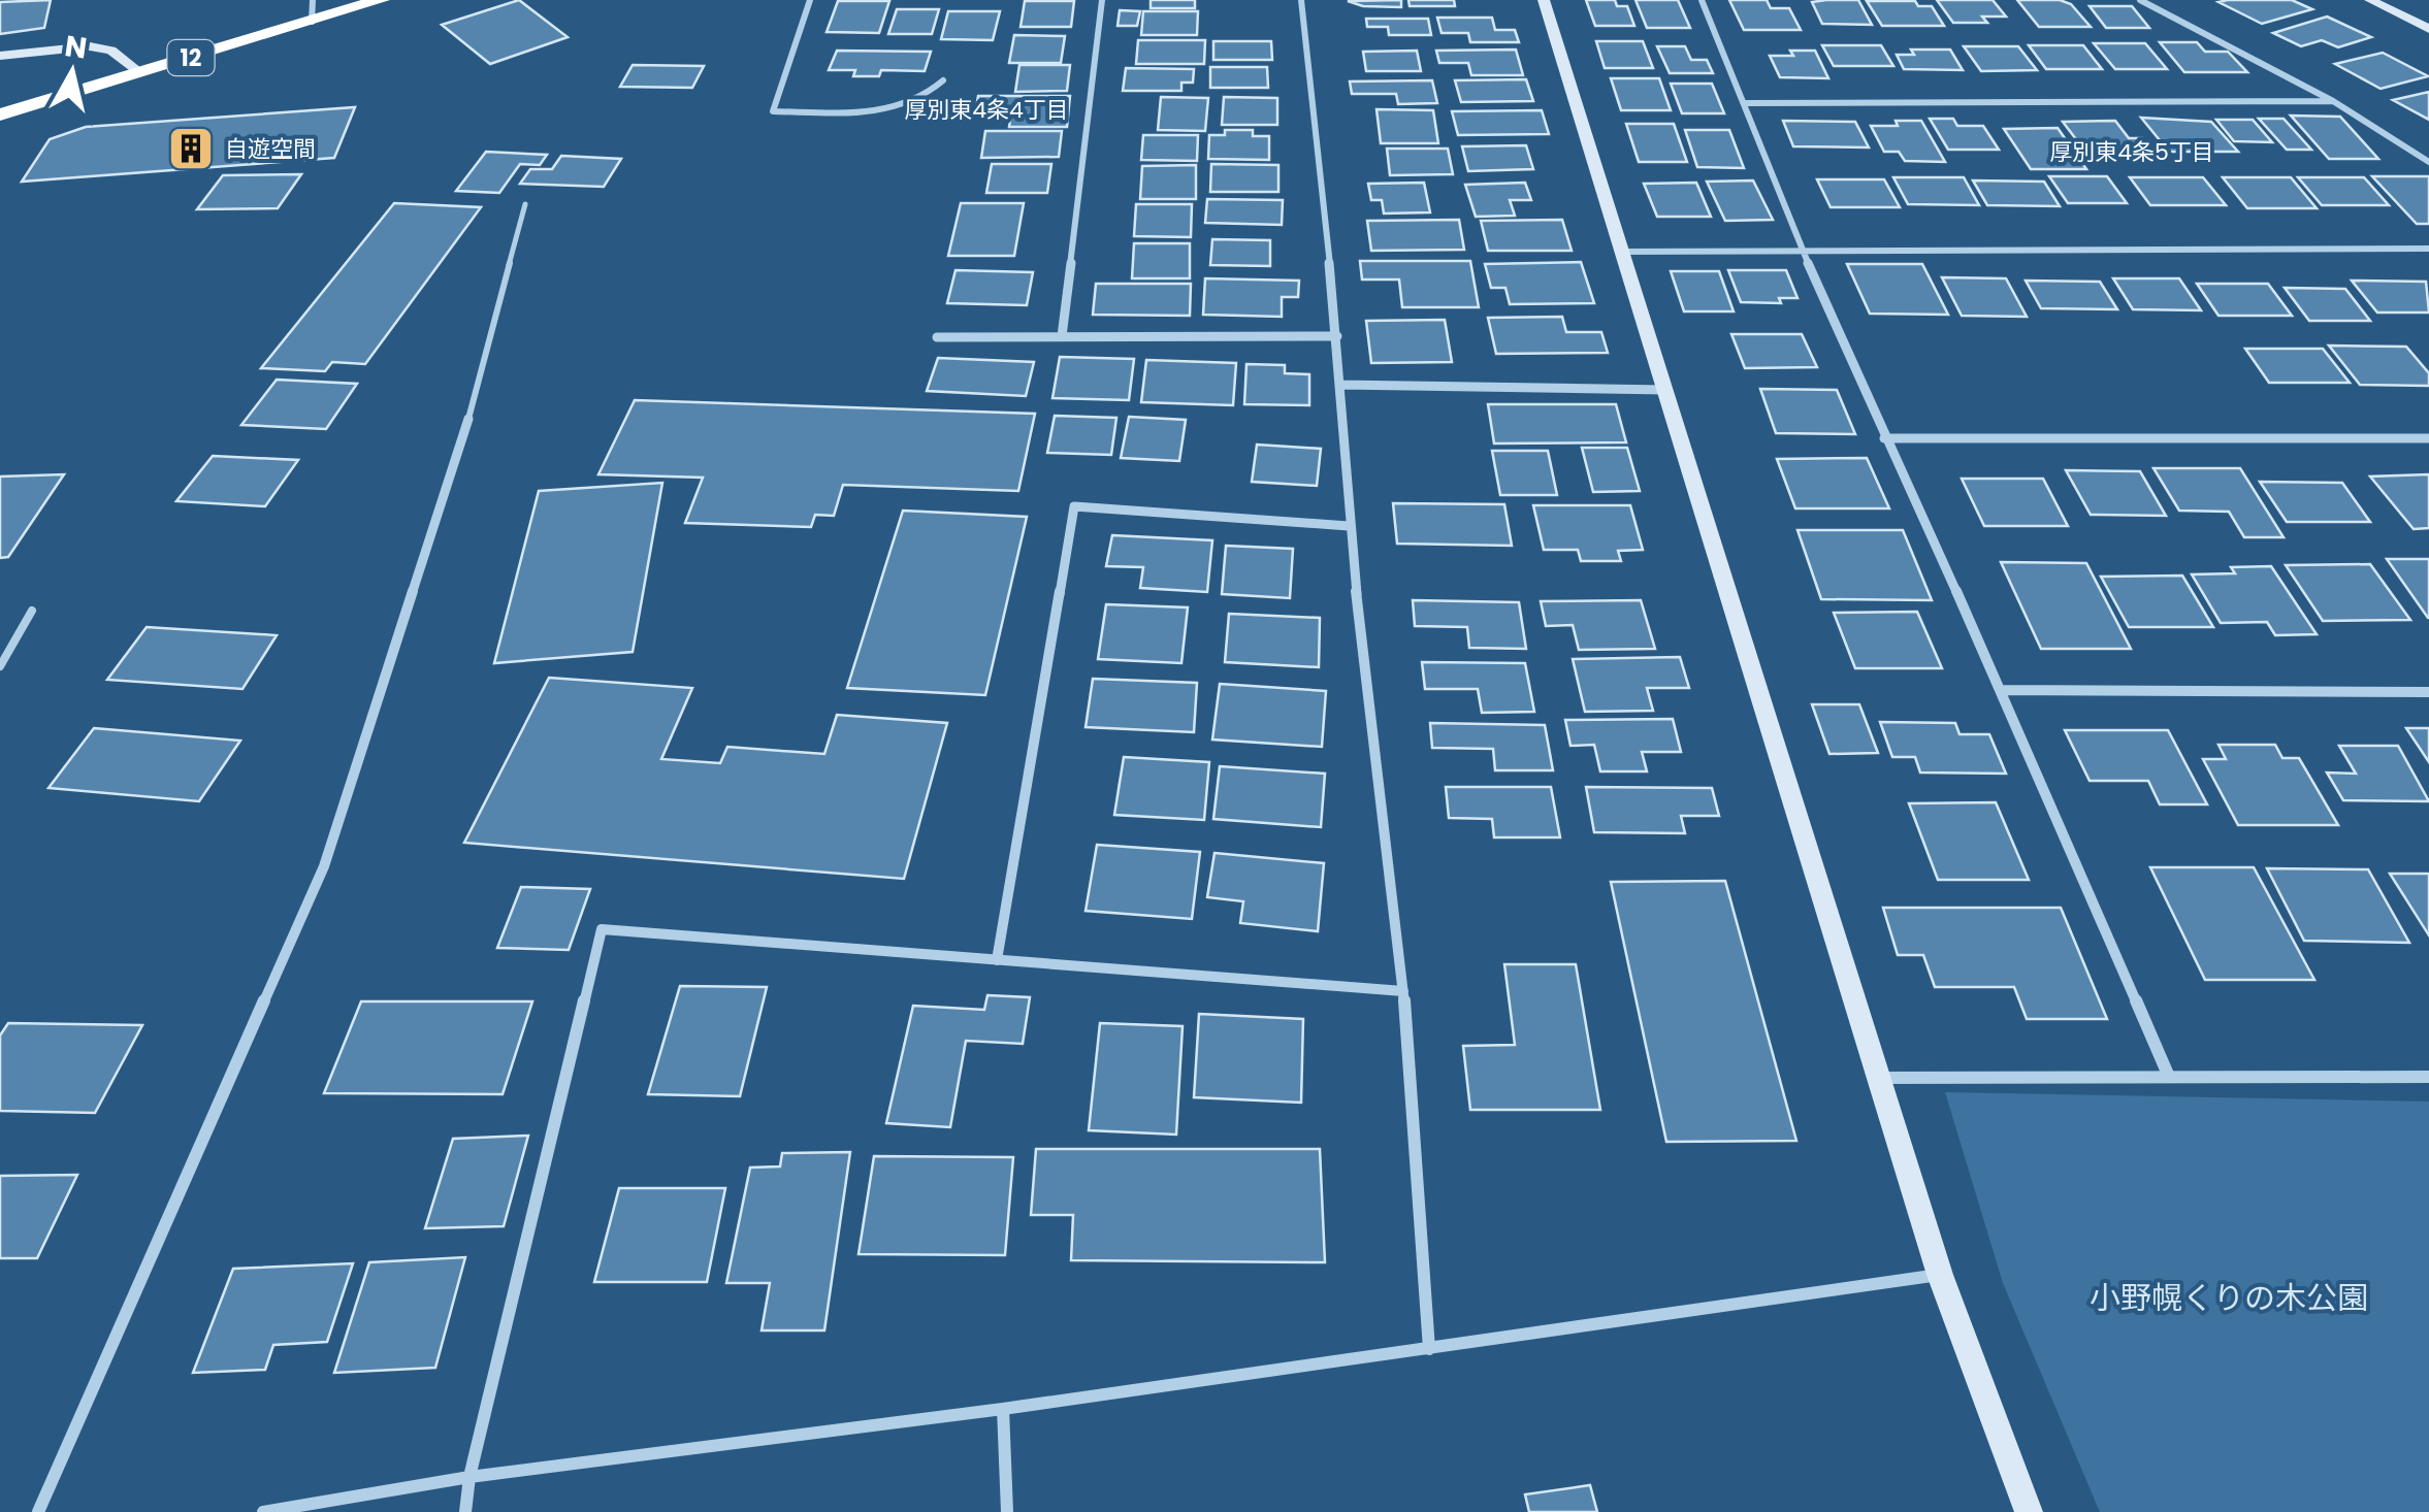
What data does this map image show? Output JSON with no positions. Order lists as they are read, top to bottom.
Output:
{
  "streets": {
    "highway": ["12"]
  },
  "districts": ["厚別東4条4丁目", "厚別東4条5丁目"],
  "parks": ["小野幌くりの木公園"],
  "places": {
    "building": ["自遊空間"]
  },
  "north": "top"
}
